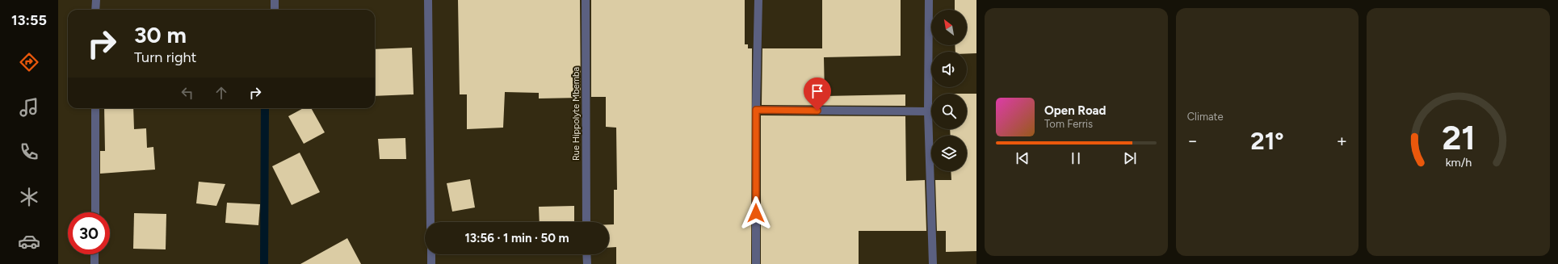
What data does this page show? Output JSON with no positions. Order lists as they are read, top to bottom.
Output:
{
  "streets": {
    "street": ["Rue Hippolyte Mbemba"]
  },
  "north": "top left",
  "page": {
    "tabs": "13:55",
    "tile": "Climate",
    "turn": ["30 m", "Turn right"],
    "song": ["Open Road", "Tom Ferris"],
    "heat": ["−", "21°", "+"],
    "limit": "30",
    "trip": "13:56 · 1 min · 50 m",
    "gauge": ["21", "km/h"]
  }
}
